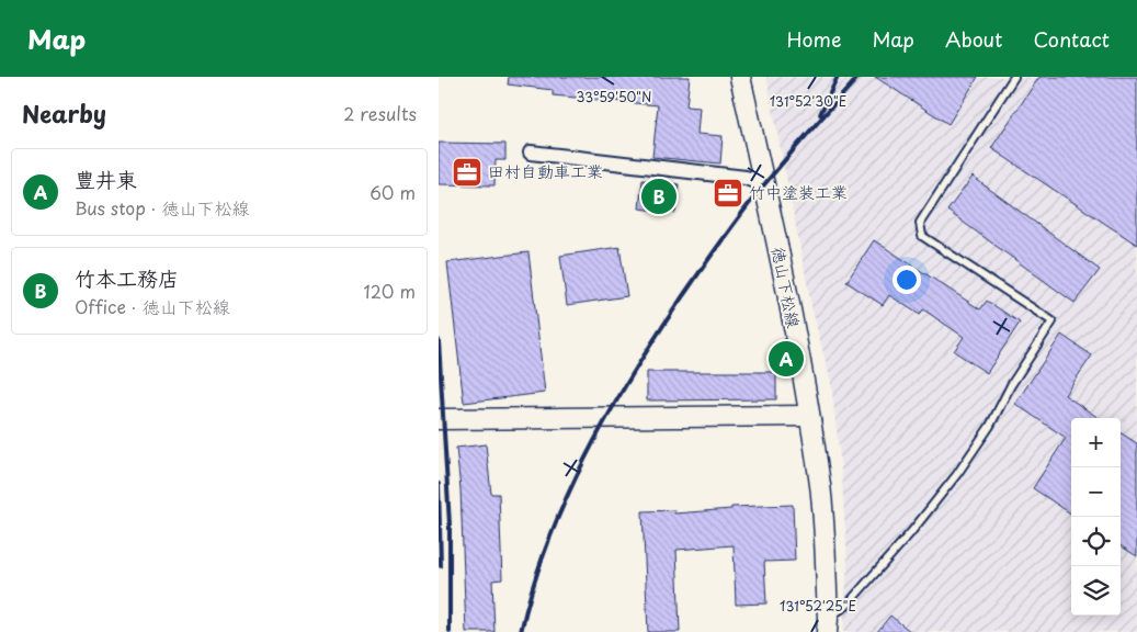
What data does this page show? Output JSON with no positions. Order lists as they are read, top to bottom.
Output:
{
  "streets": {
    "main road": ["徳山下松線"]
  },
  "places": {
    "office": ["田村自動車工業", "竹中塗装工業"]
  },
  "page": {
    "header": "Map",
    "nav": [
      "Home",
      "Map",
      "About",
      "Contact"
    ],
    "heading": ["Nearby", "2 results"],
    "list": [
      {
        "mark": "A",
        "name": "豊井東",
        "note": "Bus stop · 徳山下松線",
        "value": "60 m"
      },
      {
        "mark": "B",
        "name": "竹本工務店",
        "note": "Office · 徳山下松線",
        "value": "120 m"
      }
    ],
    "pins": ["B", "A"],
    "map_buttons": ["+", "−"]
  },
  "coordinates": ["33°59'50\"N", "131°52'30\"E", "131°52'25\"E"]
}
